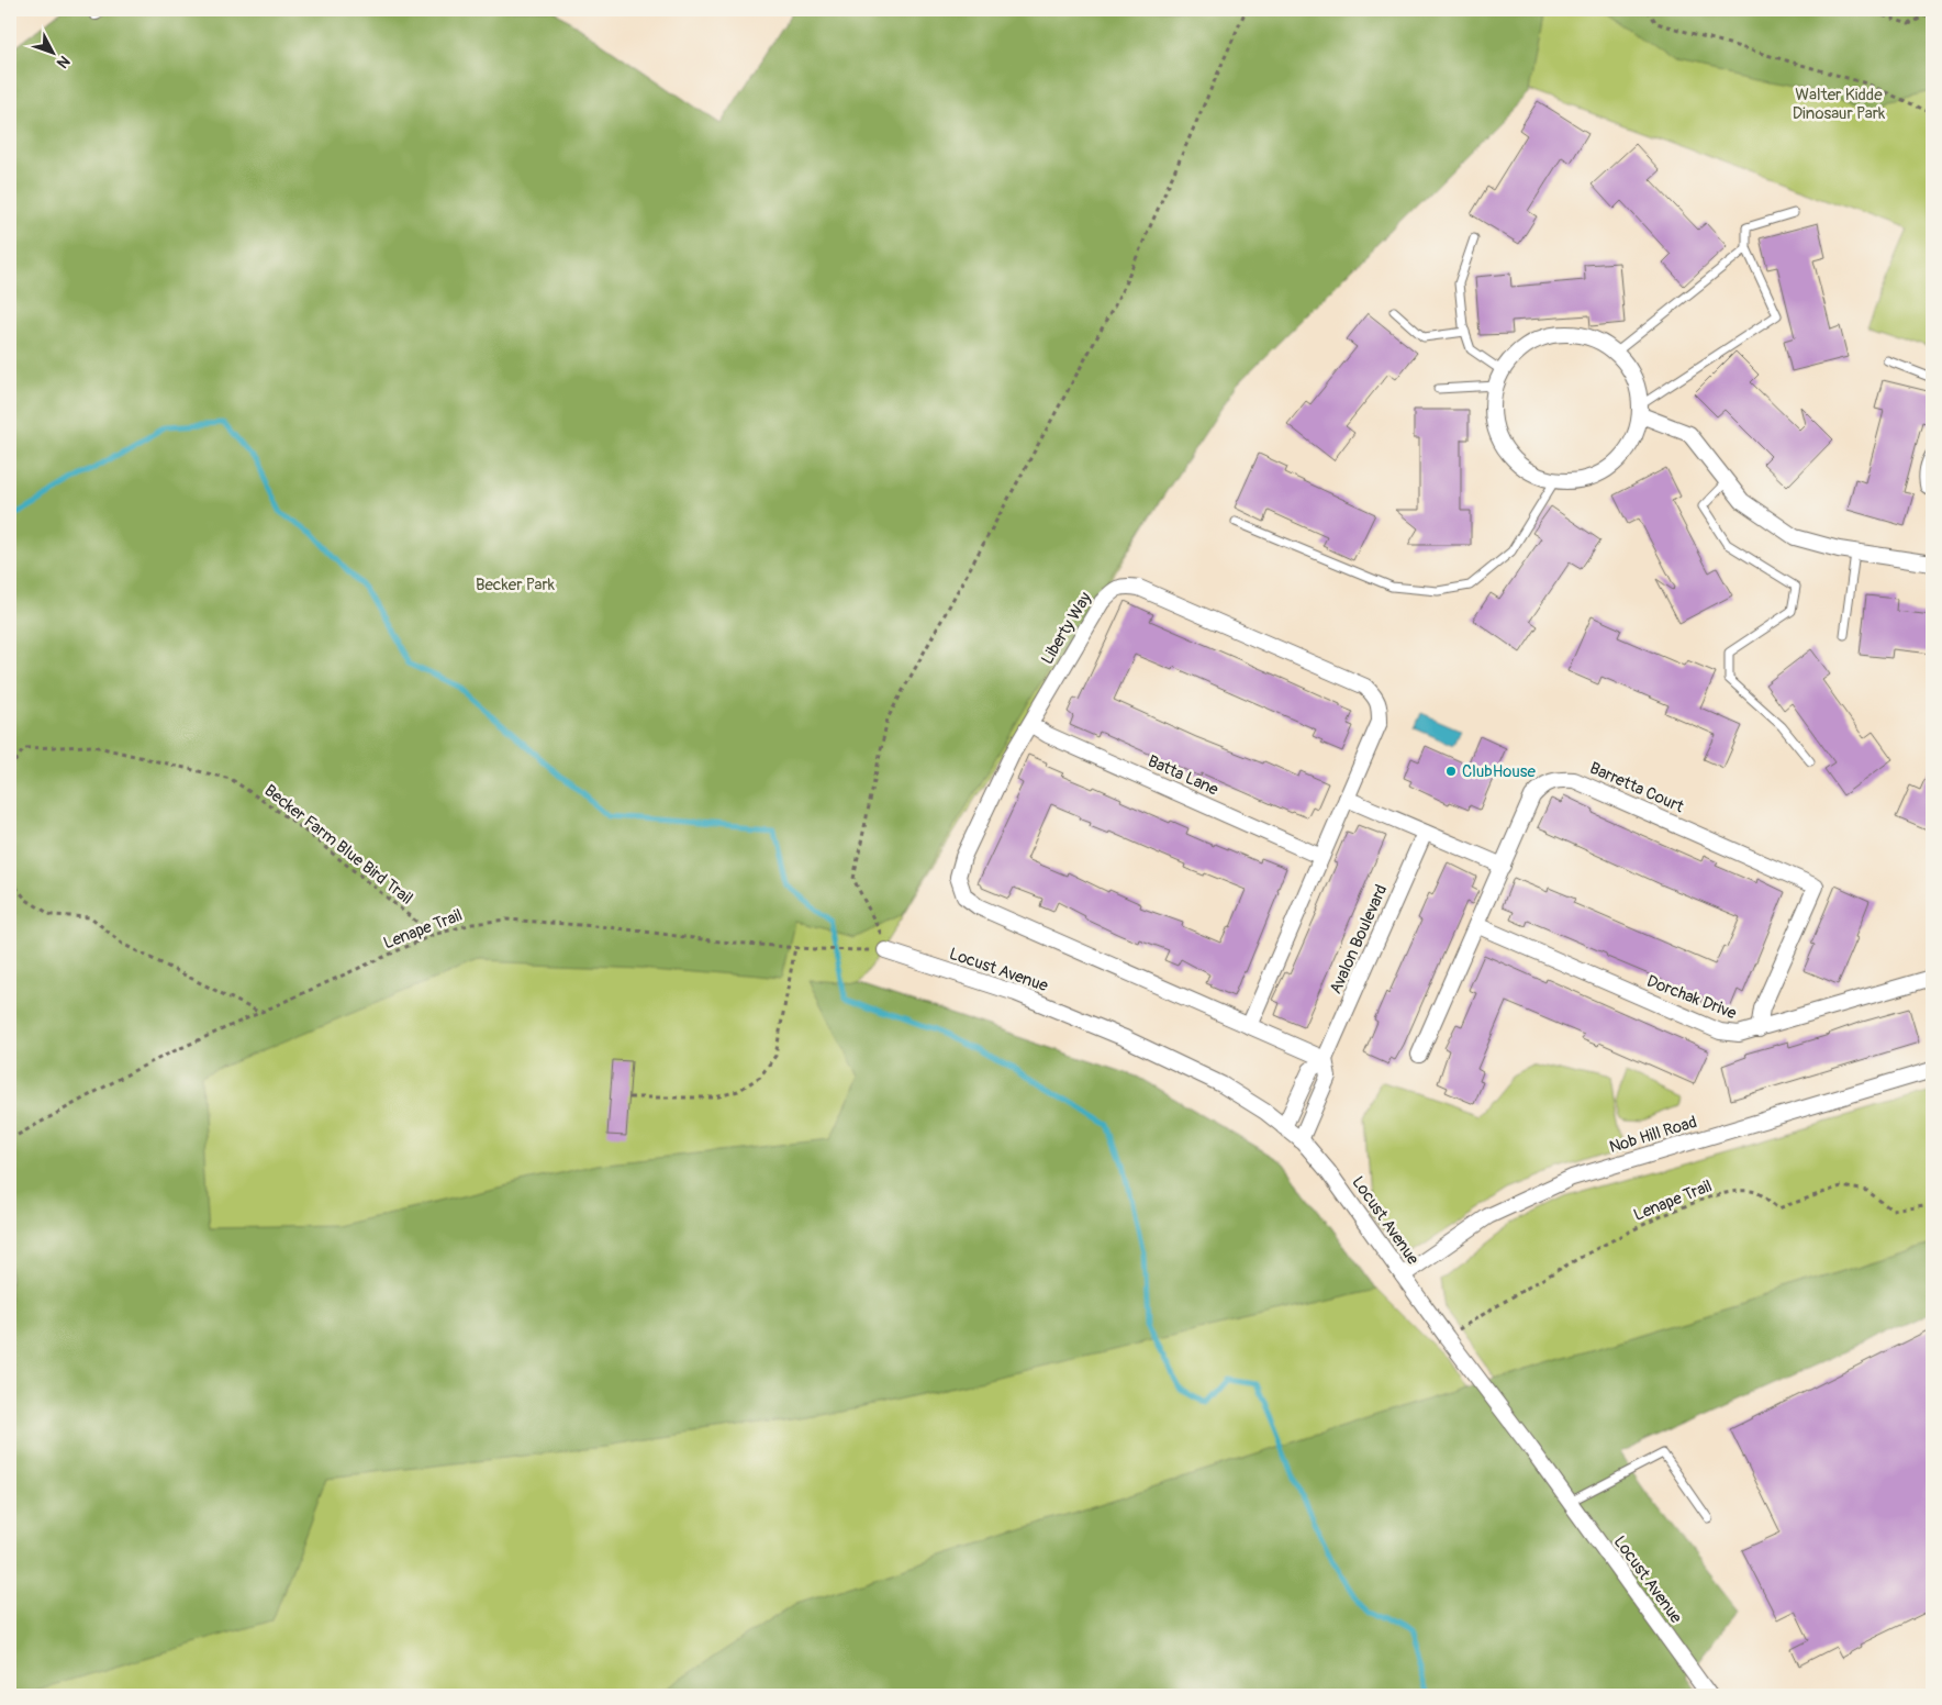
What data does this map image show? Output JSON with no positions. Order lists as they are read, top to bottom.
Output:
{
  "streets": {
    "street": [
      "Liberty Way",
      "Batta Lane",
      "Barretta Court",
      "Avalon Boulevard",
      "Locust Avenue",
      "Dorchak Drive",
      "Nob Hill Road"
    ],
    "path": ["Becker Farm Blue Bird Trail", "Lenape Trail"]
  },
  "crossings": [
    ["Liberty Way", "Batta Lane"],
    ["Liberty Way", "Avalon Boulevard"],
    ["Barretta Court", "Dorchak Drive"],
    ["Becker Farm Blue Bird Trail", "Lenape Trail"],
    ["Lenape Trail", "Locust Avenue"],
    ["Avalon Boulevard", "Locust Avenue"],
    ["Locust Avenue", "Nob Hill Road"]
  ],
  "parks": ["Walter Kidde Dinosaur Park", "Becker Park"],
  "places": ["ClubHouse"],
  "north": "bottom right"
}
